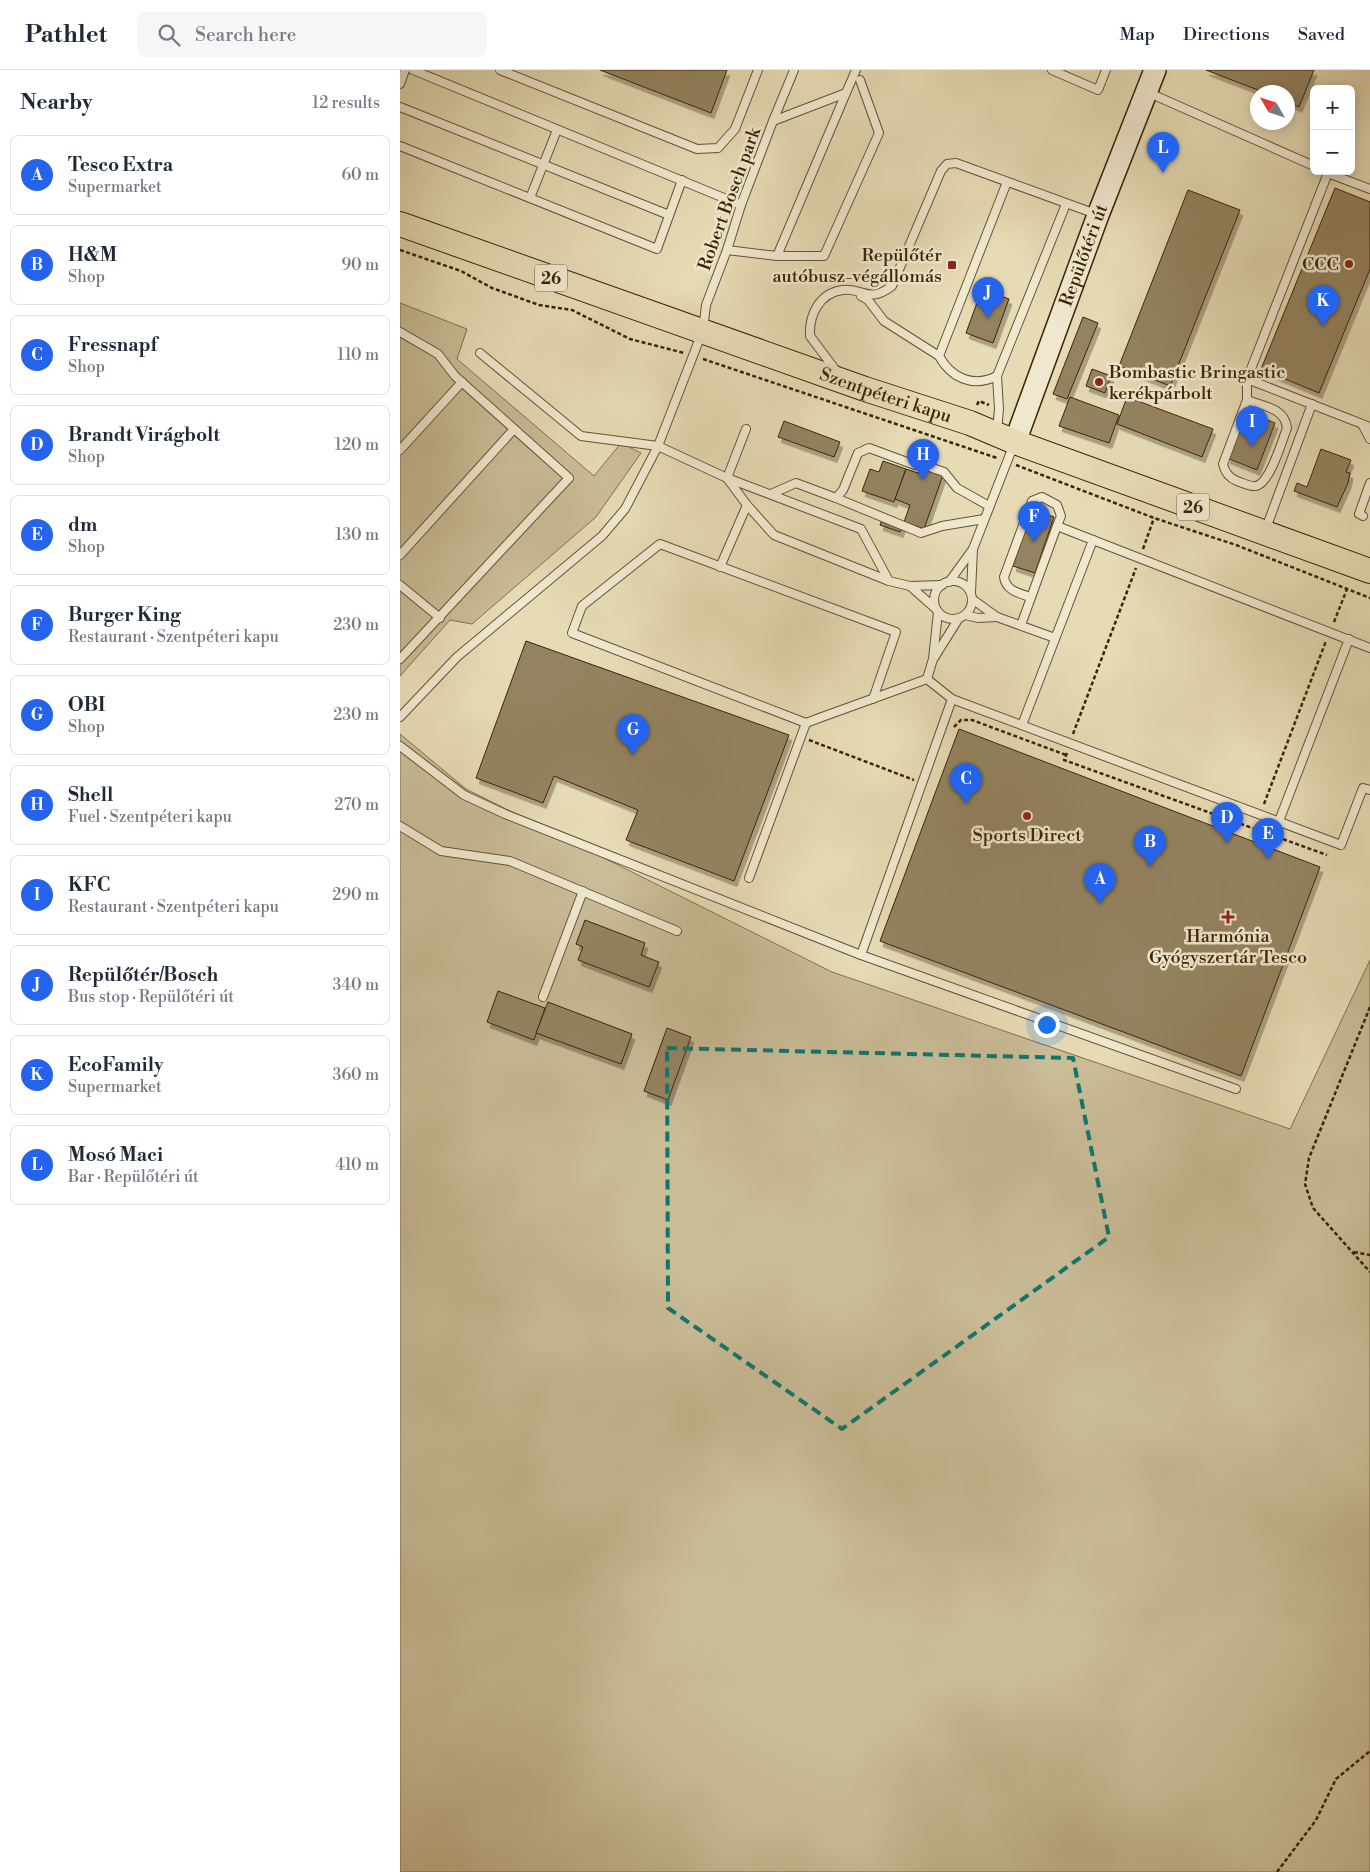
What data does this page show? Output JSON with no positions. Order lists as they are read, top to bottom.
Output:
{
  "streets": {
    "main road": ["26", "Szentpéteri kapu"],
    "street": ["Repülőtéri út"],
    "lane": ["Robert Bosch park"]
  },
  "crossings": [
    ["Robert Bosch park", "Szentpéteri kapu"],
    ["Repülőtéri út", "Szentpéteri kapu"]
  ],
  "places": {
    "other": ["CCC", "Bombastic Bringastic kerékpárbolt", "Sports Direct"],
    "transit": ["Repülőtér autóbusz-végállomás"],
    "health": ["Harmónia Gyógyszertár Tesco"]
  },
  "north": "top left",
  "page": {
    "header": "Pathlet",
    "search": "Search here",
    "nav": ["Map", "Directions", "Saved"],
    "heading": ["Nearby", "12 results"],
    "map_buttons": ["+", "−"],
    "pins": [
      "L",
      "J",
      "K",
      "I",
      "H",
      "F",
      "G",
      "C",
      "D",
      "E",
      "B",
      "A"
    ],
    "list": [
      {
        "mark": "A",
        "name": "Tesco Extra",
        "note": "Supermarket",
        "value": "60 m"
      },
      {
        "mark": "B",
        "name": "H&M",
        "note": "Shop",
        "value": "90 m"
      },
      {
        "mark": "C",
        "name": "Fressnapf",
        "note": "Shop",
        "value": "110 m"
      },
      {
        "mark": "D",
        "name": "Brandt Virágbolt",
        "note": "Shop",
        "value": "120 m"
      },
      {
        "mark": "E",
        "name": "dm",
        "note": "Shop",
        "value": "130 m"
      },
      {
        "mark": "F",
        "name": "Burger King",
        "note": "Restaurant · Szentpéteri kapu",
        "value": "230 m"
      },
      {
        "mark": "G",
        "name": "OBI",
        "note": "Shop",
        "value": "230 m"
      },
      {
        "mark": "H",
        "name": "Shell",
        "note": "Fuel · Szentpéteri kapu",
        "value": "270 m"
      },
      {
        "mark": "I",
        "name": "KFC",
        "note": "Restaurant · Szentpéteri kapu",
        "value": "290 m"
      },
      {
        "mark": "J",
        "name": "Repülőtér/Bosch",
        "note": "Bus stop · Repülőtéri út",
        "value": "340 m"
      },
      {
        "mark": "K",
        "name": "EcoFamily",
        "note": "Supermarket",
        "value": "360 m"
      },
      {
        "mark": "L",
        "name": "Mosó Maci",
        "note": "Bar · Repülőtéri út",
        "value": "410 m"
      }
    ]
  }
}
